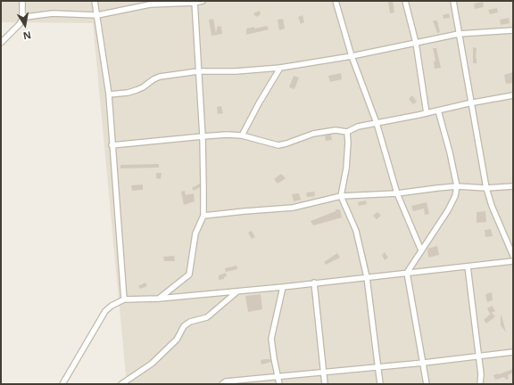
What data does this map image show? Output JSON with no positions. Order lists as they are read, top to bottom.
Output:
{
  "north": "bottom"
}
